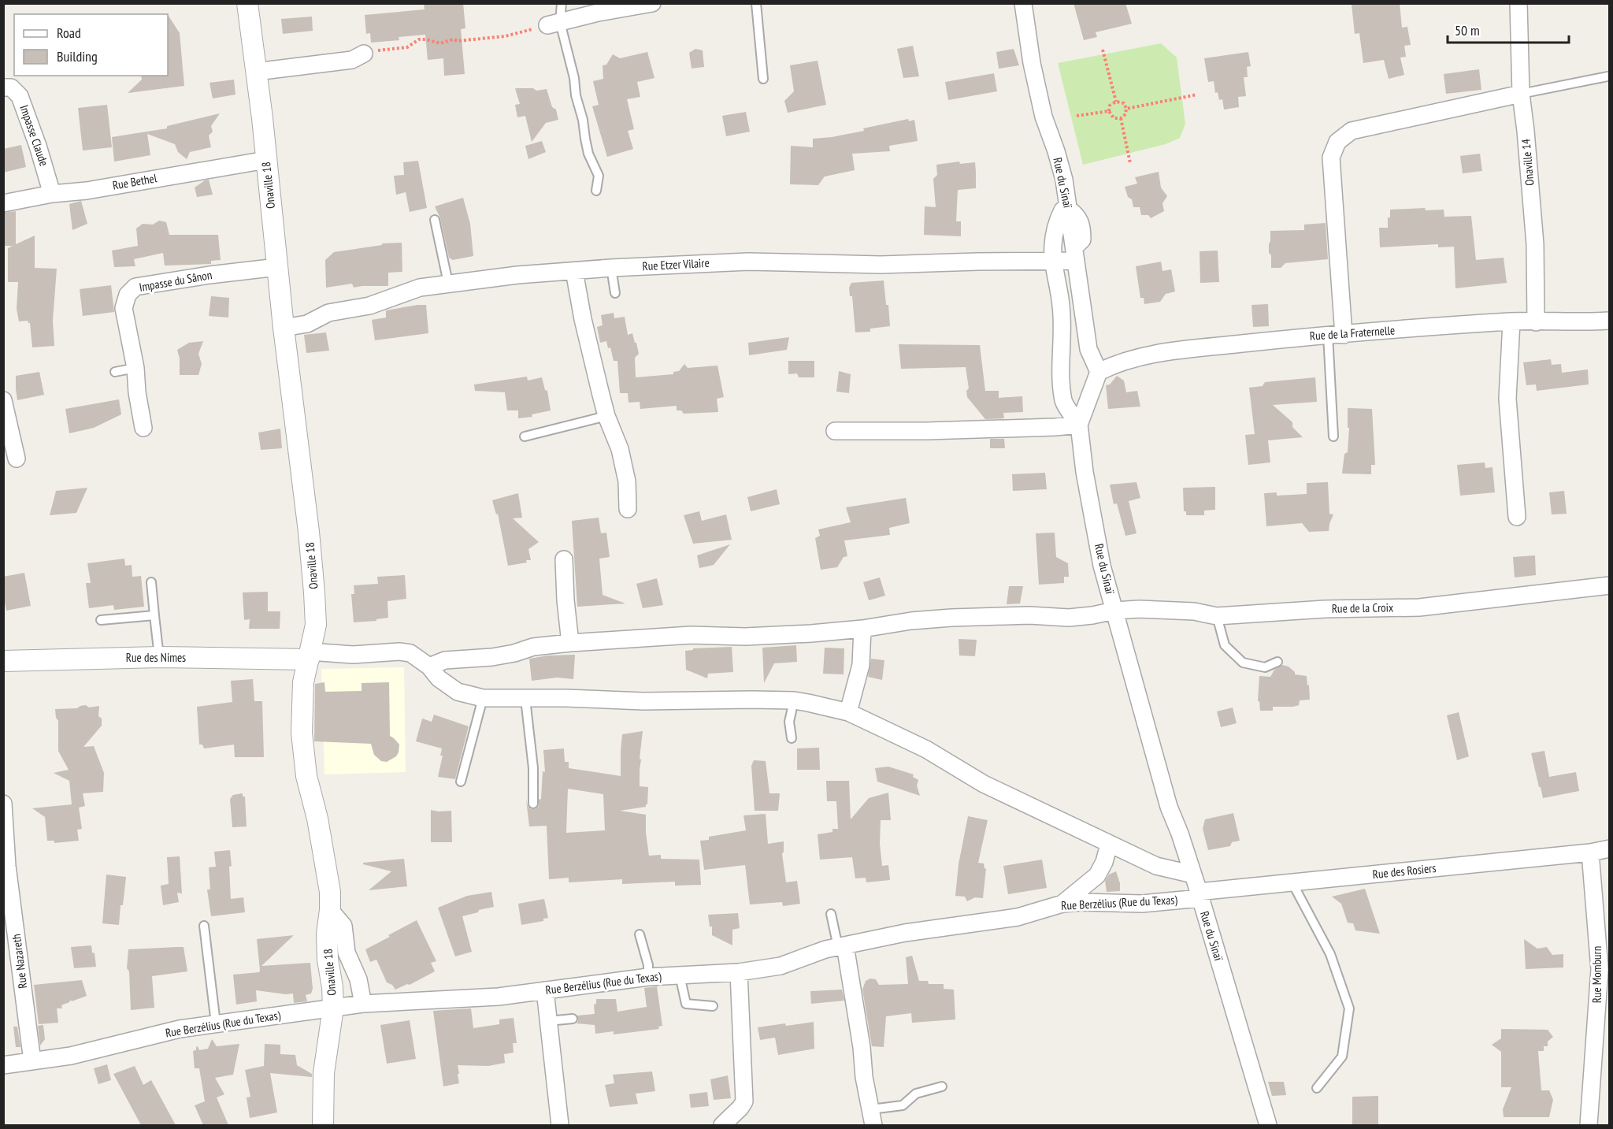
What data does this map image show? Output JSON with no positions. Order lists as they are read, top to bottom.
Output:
{
  "streets": {
    "street": [
      "Impasse Claude",
      "Onaville 14",
      "Rue Bethel",
      "Rue du Sinaï",
      "Onaville 18",
      "Rue Etzer Vilaire",
      "Impasse du Sânon",
      "Rue de la Fraternelle",
      "Rue de la Croix",
      "Rue des Nimes",
      "Rue des Rosiers",
      "Rue Berzélius (Rue du Texas)",
      "Rue Nazareth",
      "Rue Momburn"
    ]
  },
  "crossings": [
    ["Impasse Claude", "Rue Bethel"],
    ["Onaville 14", "Rue de la Fraternelle"],
    ["Rue Bethel", "Onaville 18"],
    ["Rue du Sinaï", "Rue Etzer Vilaire"],
    ["Rue du Sinaï", "Rue de la Fraternelle"],
    ["Rue du Sinaï", "Rue de la Croix"],
    ["Rue du Sinaï", "Rue des Rosiers"],
    ["Rue du Sinaï", "Rue Berzélius (Rue du Texas)"],
    ["Onaville 18", "Rue Etzer Vilaire"],
    ["Onaville 18", "Impasse du Sânon"],
    ["Onaville 18", "Rue des Nimes"],
    ["Onaville 18", "Rue Berzélius (Rue du Texas)"],
    ["Rue des Rosiers", "Rue Berzélius (Rue du Texas)"],
    ["Rue des Rosiers", "Rue Momburn"],
    ["Rue Berzélius (Rue du Texas)", "Rue Nazareth"]
  ],
  "legend": ["Road", "Building"],
  "scale_bar": "50 m"
}
